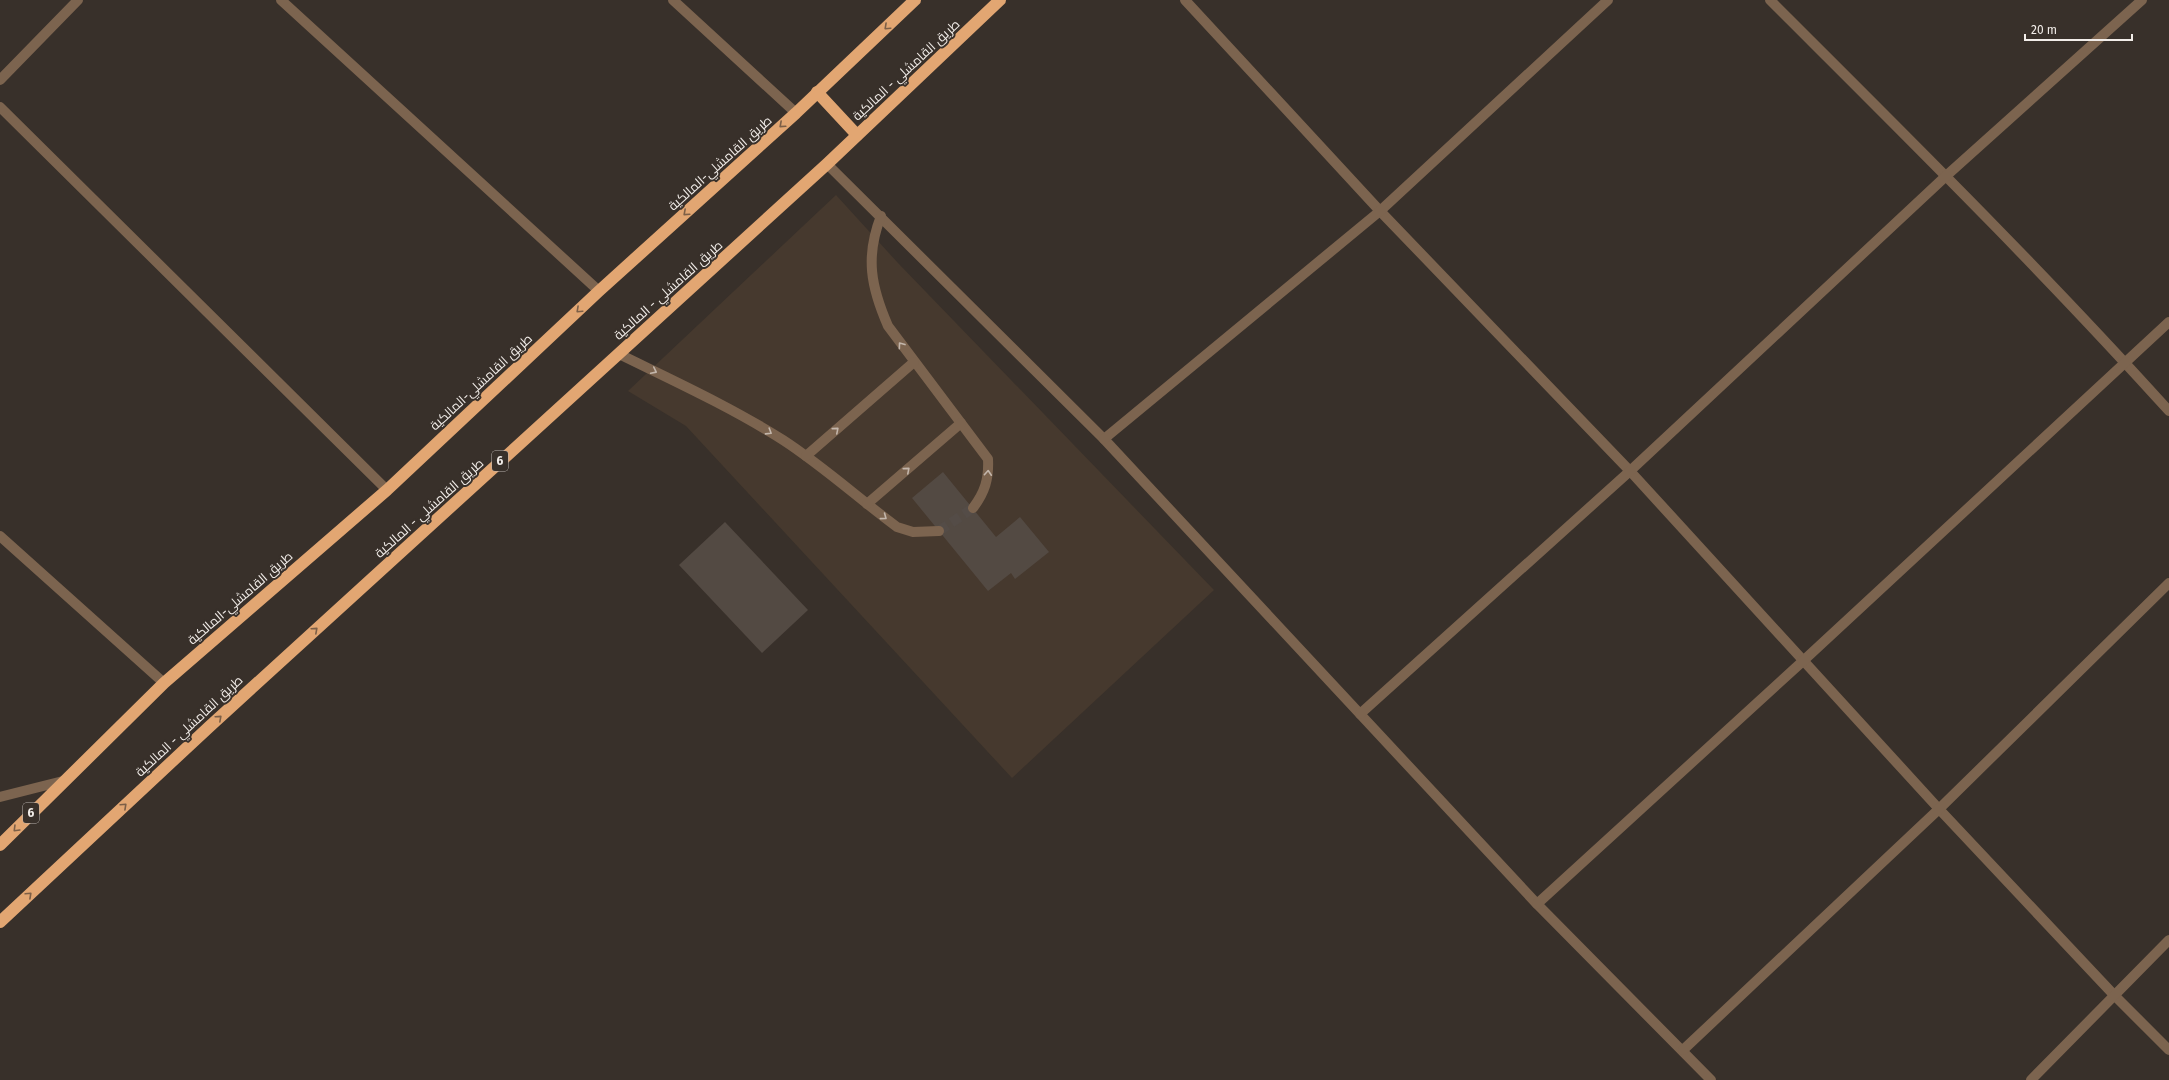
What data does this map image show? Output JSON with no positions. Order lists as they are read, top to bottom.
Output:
{
  "streets": {
    "highway": ["طريق القامشلي - المالكية", "طريق القامشلي-المالكية", "6"]
  },
  "crossings": [
    ["طريق القامشلي-المالكية", "6"]
  ],
  "one_way": ["طريق القامشلي - المالكية", "طريق القامشلي-المالكية"],
  "scale_bar": "20 m"
}
